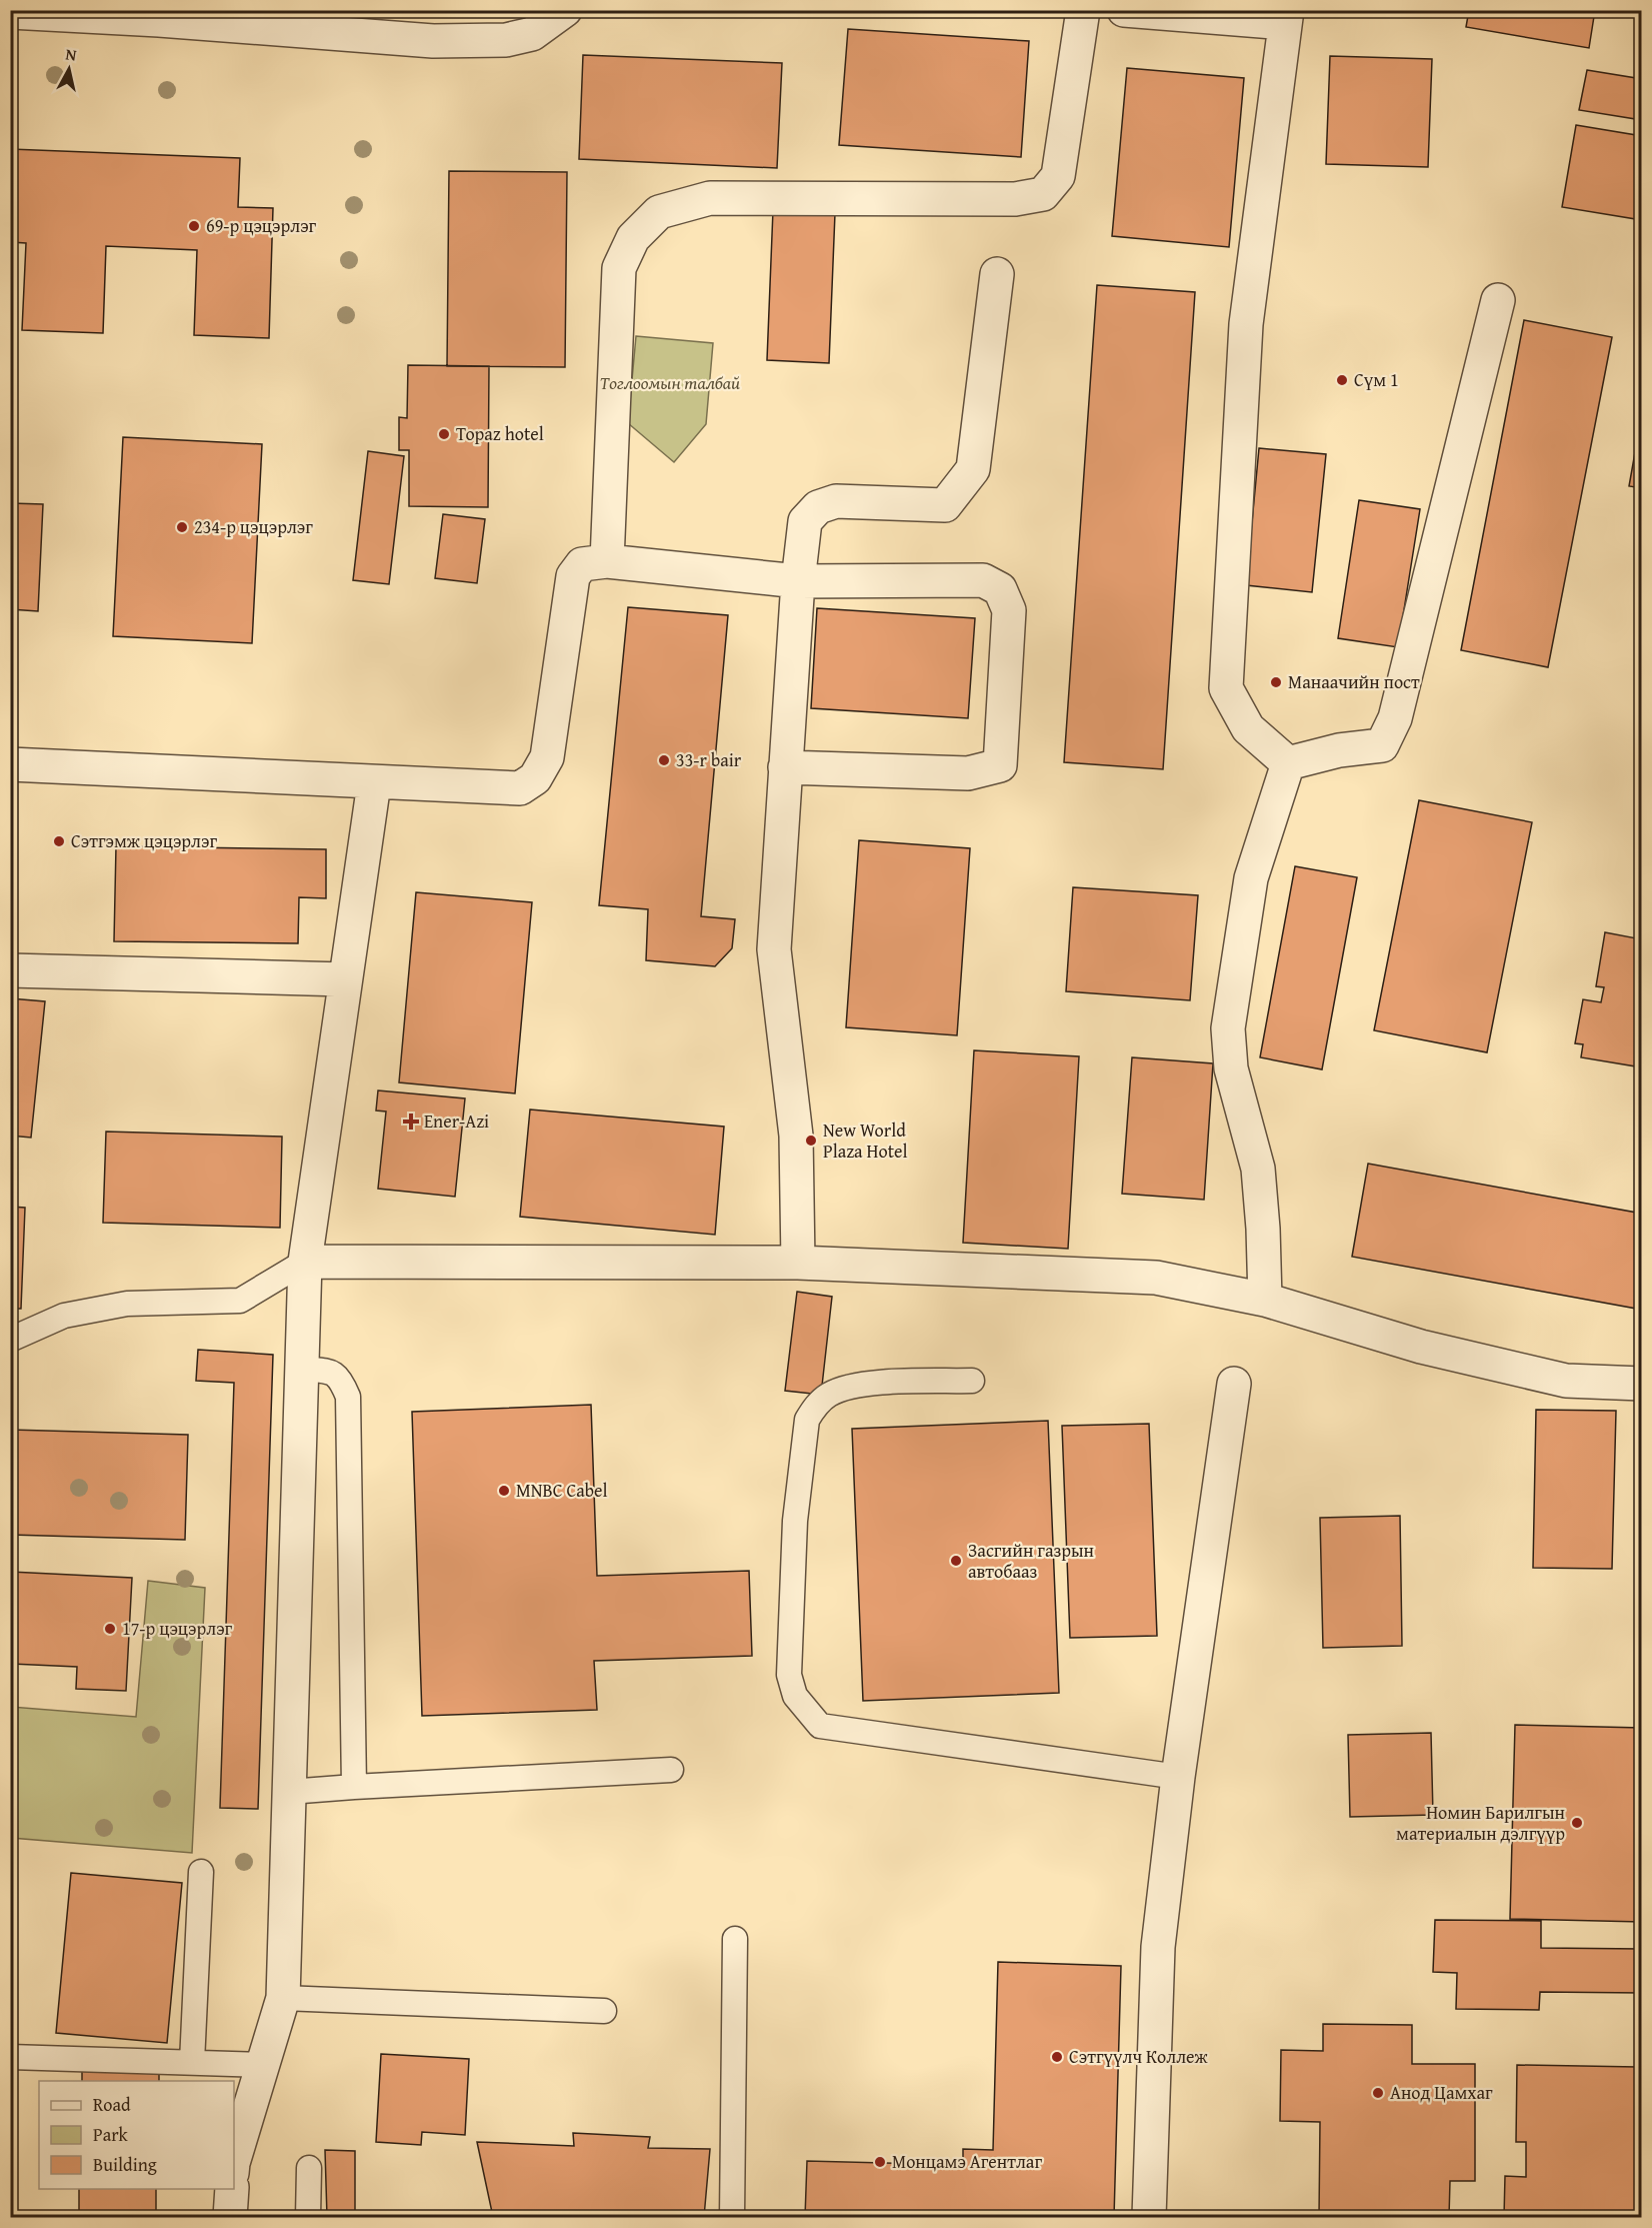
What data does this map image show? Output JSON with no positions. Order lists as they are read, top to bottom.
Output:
{
  "parks": ["Тоглоомын талбай"],
  "places": {
    "other": [
      "69-р цэцэрлэг",
      "Сүм 1",
      "Topaz hotel",
      "234-р цэцэрлэг",
      "Манаачийн пост",
      "33-r bair",
      "Сэтгэмж цэцэрлэг",
      "New World Plaza Hotel",
      "MNBC Cabel",
      "Засгийн газрын автобааз",
      "17-р цэцэрлэг",
      "Номин Барилгын материалын дэлгүүр",
      "Сэтгүүлч Коллеж",
      "Анод Цамхаг",
      "Монцамэ Агентлаг"
    ],
    "health": ["Ener-Azi"]
  },
  "legend": ["Road", "Park", "Building"],
  "north": "top"
}
